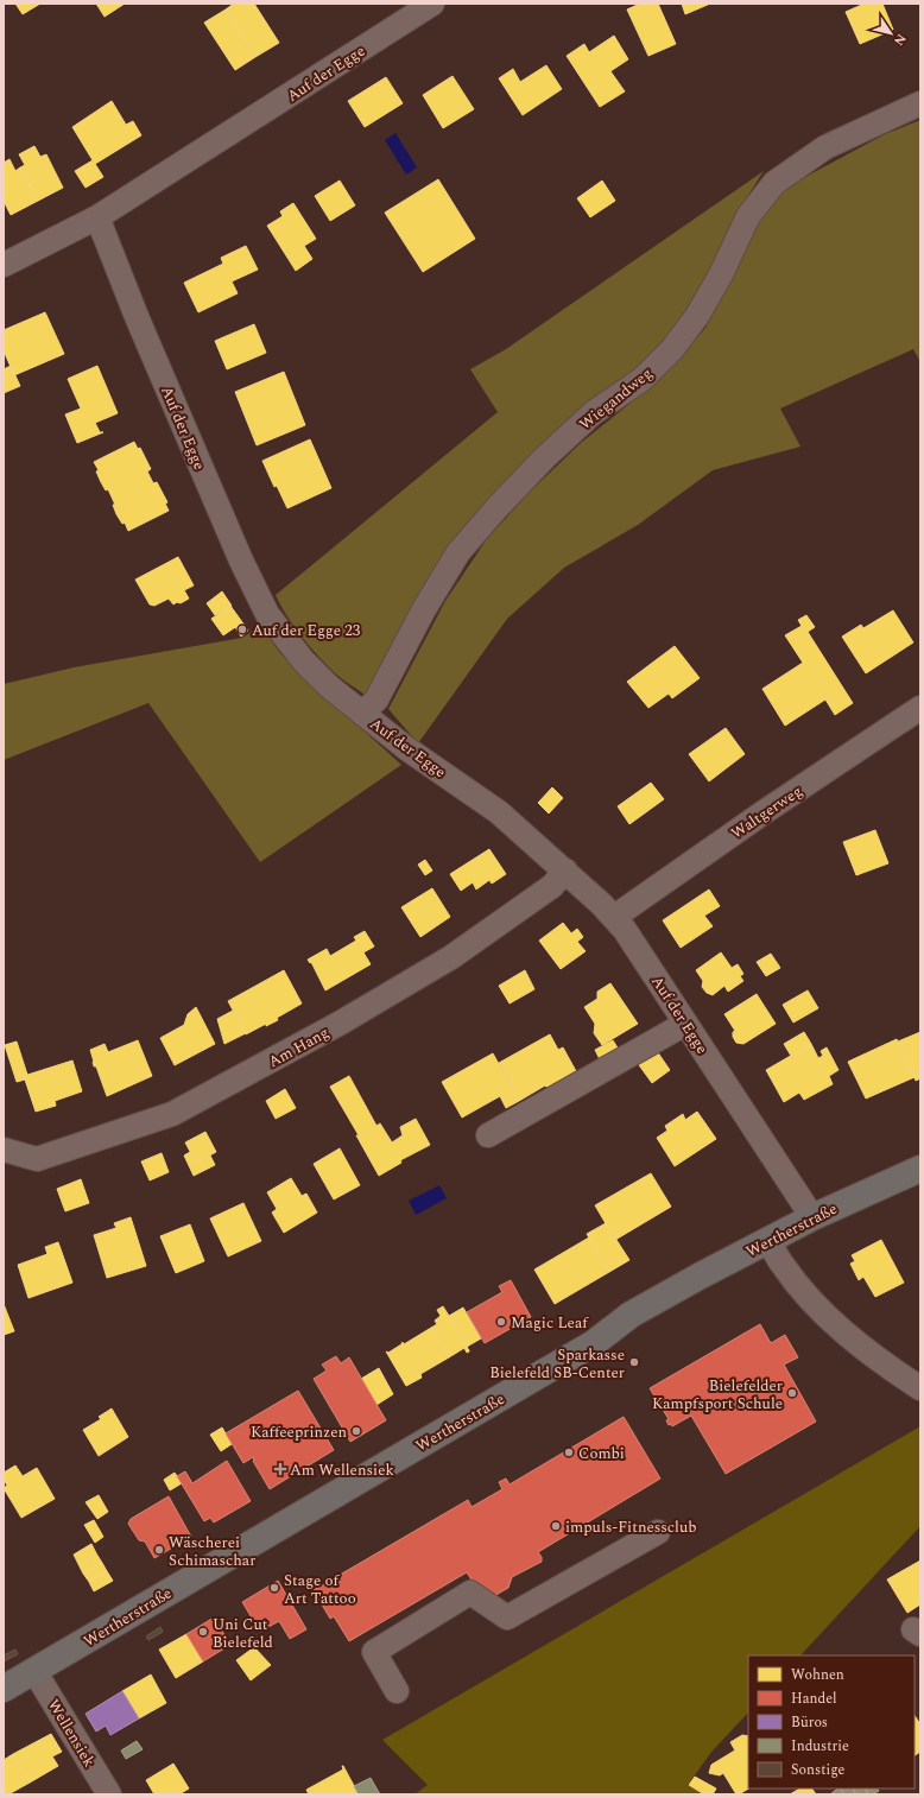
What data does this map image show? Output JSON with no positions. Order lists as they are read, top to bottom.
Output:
{
  "streets": {
    "main road": ["Wertherstraße"],
    "street": [
      "Auf der Egge",
      "Wiegandweg",
      "Waltgerweg",
      "Am Hang",
      "Wellensiek"
    ]
  },
  "crossings": [
    ["Auf der Egge", "Wiegandweg"],
    ["Auf der Egge", "Waltgerweg"],
    ["Auf der Egge", "Am Hang"],
    ["Auf der Egge", "Wertherstraße"],
    ["Wertherstraße", "Wellensiek"]
  ],
  "places": {
    "other": [
      "Auf der Egge 23",
      "Magic Leaf",
      "Sparkasse Bielefeld SB-Center",
      "Bielefelder Kampfsport Schule",
      "Kaffeeprinzen",
      "Combi",
      "impuls-Fitnessclub",
      "Wäscherei Schimaschar",
      "Stage of Art Tattoo",
      "Uni Cut Bielefeld"
    ],
    "health": ["Am Wellensiek"]
  },
  "legend": [
    "Wohnen",
    "Handel",
    "Büros",
    "Industrie",
    "Sonstige"
  ],
  "north": "bottom right"
}
